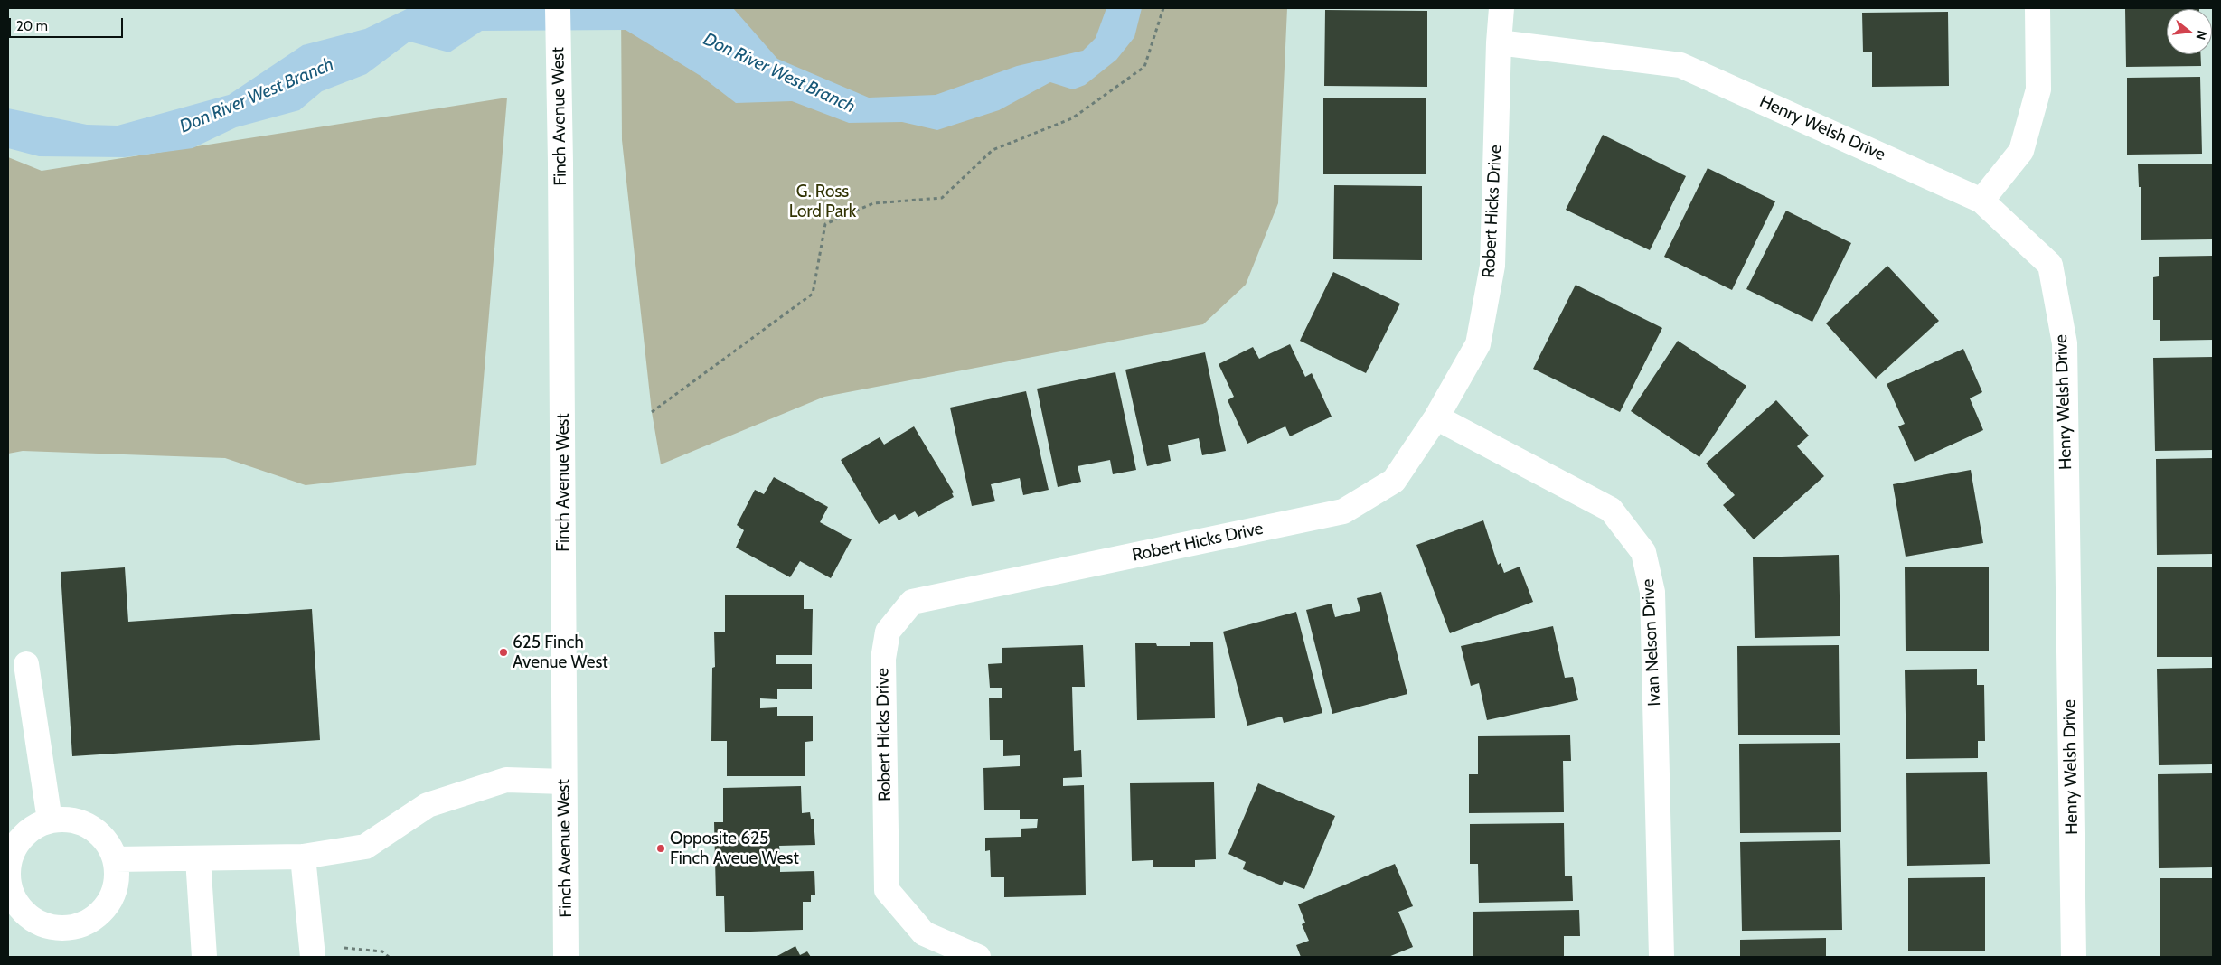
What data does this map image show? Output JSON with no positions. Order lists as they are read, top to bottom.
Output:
{
  "streets": {
    "street": [
      "Finch Avenue West",
      "Henry Welsh Drive",
      "Robert Hicks Drive",
      "Ivan Nelson Drive"
    ]
  },
  "crossings": [
    ["Henry Welsh Drive", "Robert Hicks Drive"],
    ["Robert Hicks Drive", "Ivan Nelson Drive"]
  ],
  "water": ["Don River West Branch"],
  "parks": ["G. Ross Lord Park"],
  "places": ["625 Finch Avenue West", "Opposite 625 Finch Aveue West"],
  "scale_bar": "20 m",
  "north": "right"
}
